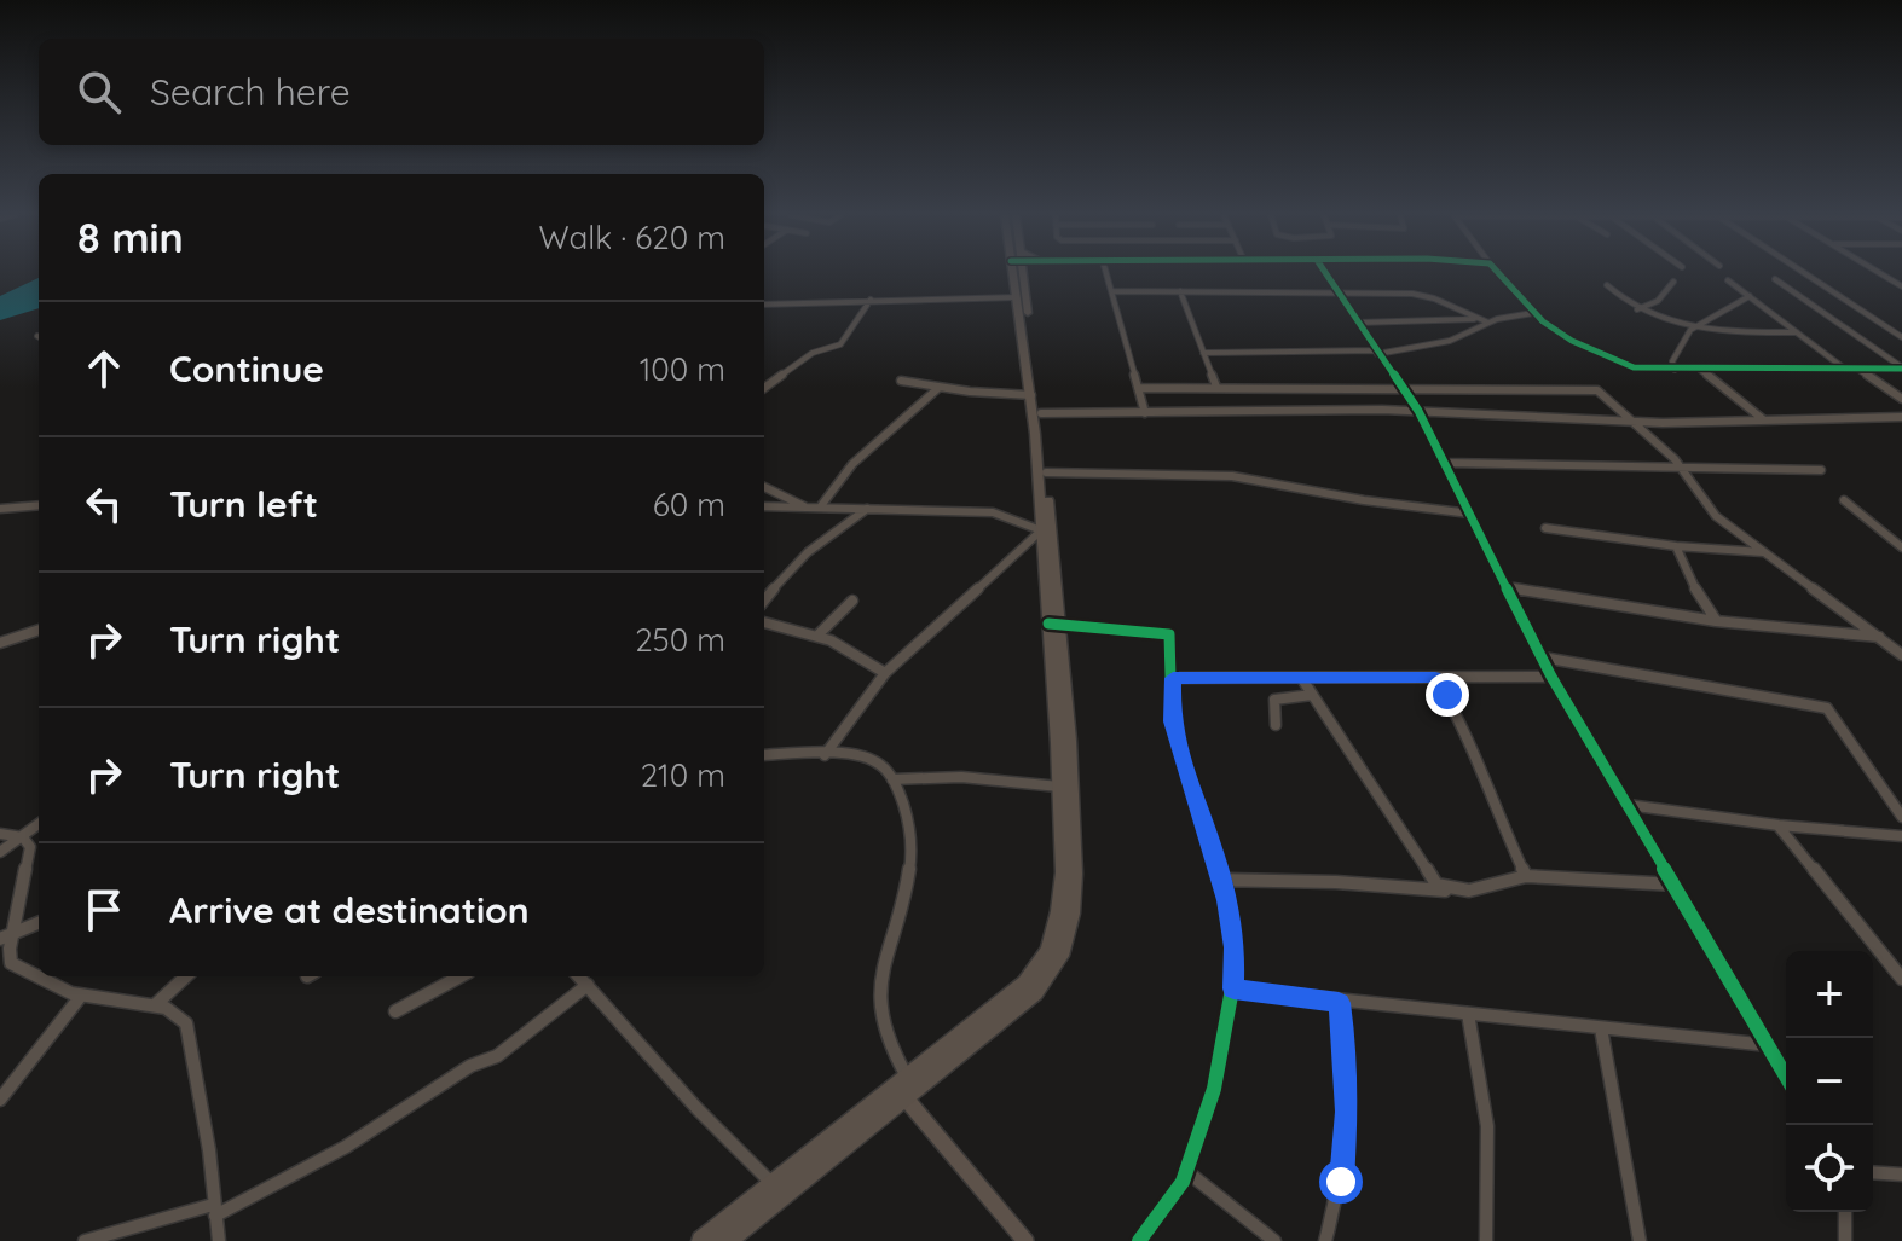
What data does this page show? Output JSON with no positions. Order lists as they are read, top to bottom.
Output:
{
  "page": {
    "search": "Search here",
    "heading": ["8 min", "Walk · 620 m"],
    "list": [
      ["Continue", "100 m"],
      ["Turn left", "60 m"],
      ["Turn right", "250 m"],
      ["Turn right", "210 m"],
      "Arrive at destination"
    ],
    "map_buttons": ["+", "−"]
  }
}
